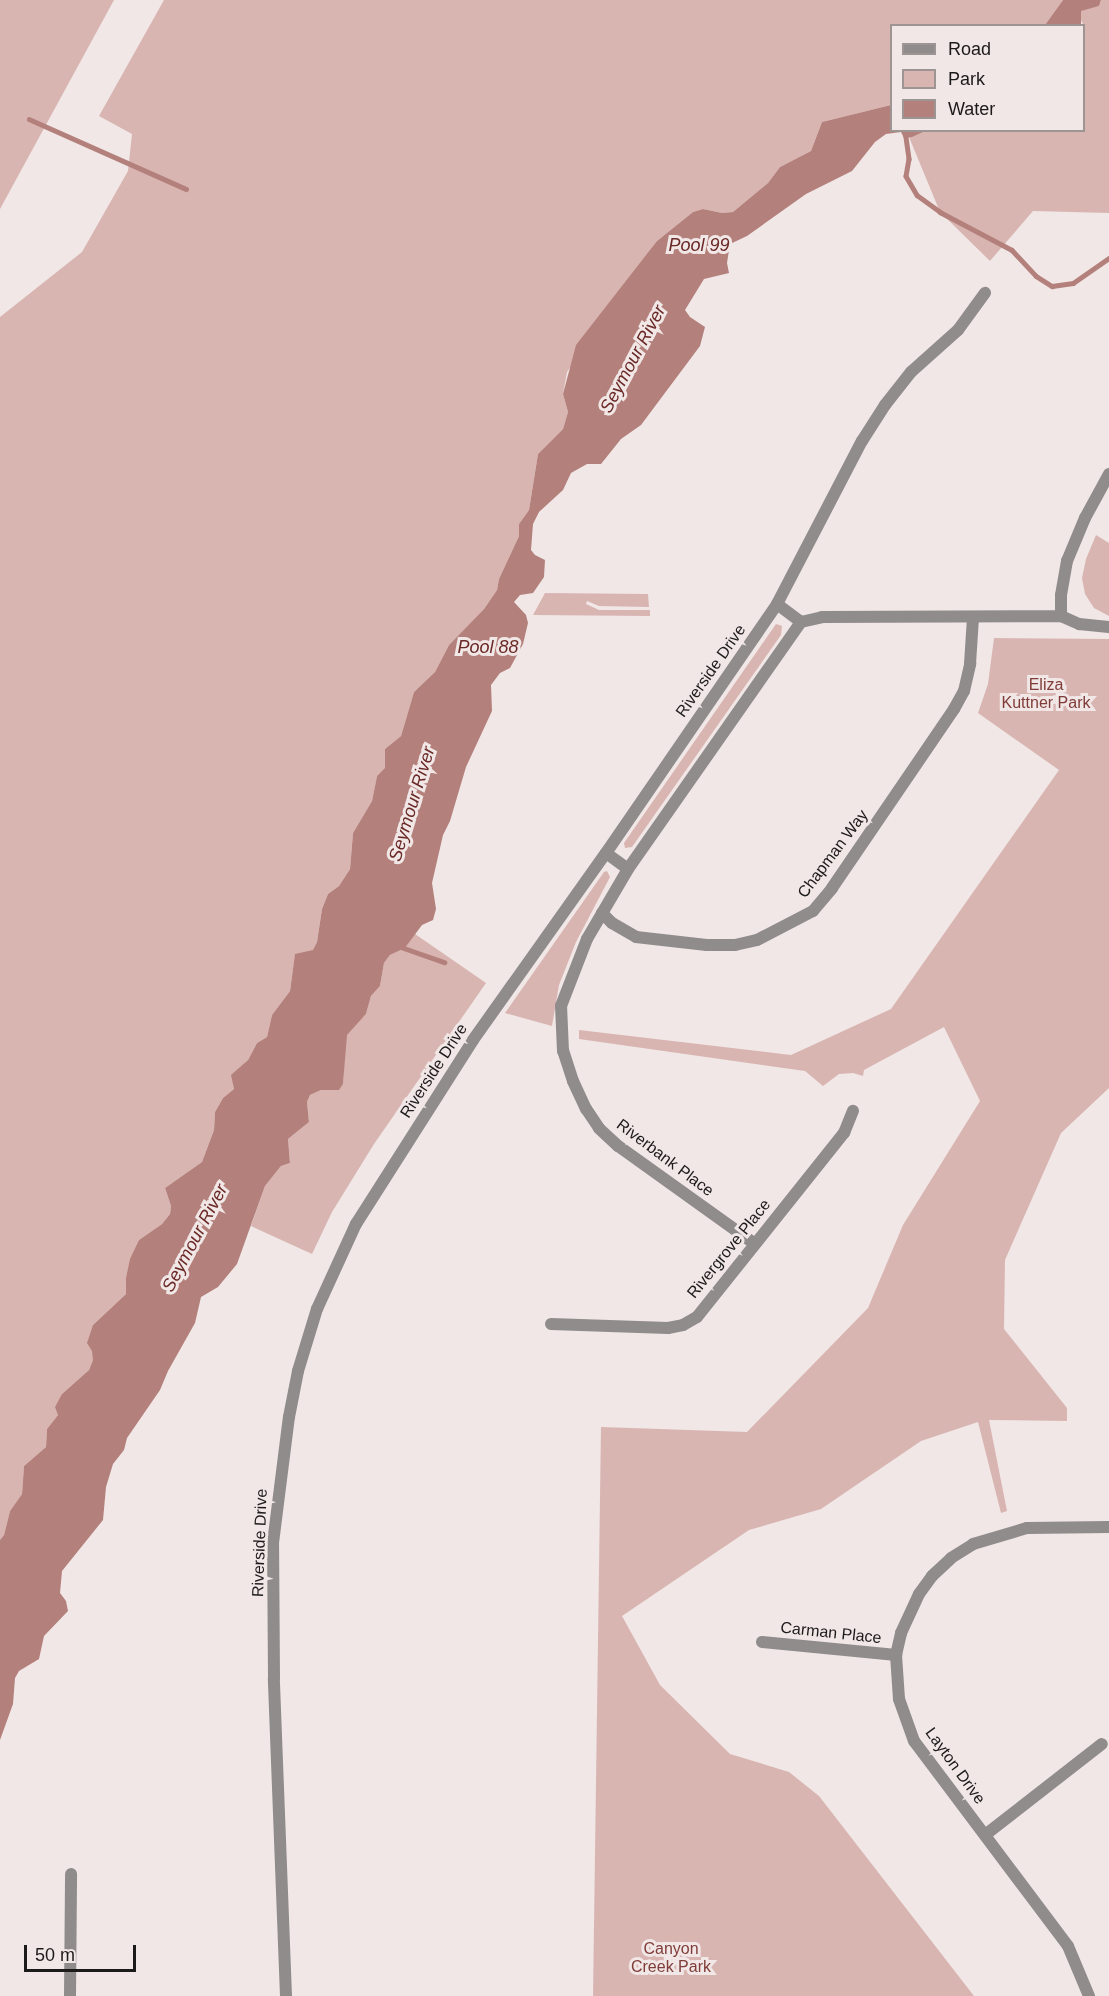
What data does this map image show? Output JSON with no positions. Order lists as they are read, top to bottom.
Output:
{
  "streets": {
    "street": [
      "Riverside Drive",
      "Chapman Way",
      "Riverbank Place",
      "Rivergrove Place",
      "Carman Place",
      "Layton Drive"
    ]
  },
  "crossings": [
    ["Chapman Way", "Riverbank Place"],
    ["Riverbank Place", "Rivergrove Place"],
    ["Carman Place", "Layton Drive"]
  ],
  "water": ["Pool 99", "Seymour River", "Pool 88"],
  "parks": ["Eliza Kuttner Park", "Canyon Creek Park"],
  "legend": ["Road", "Park", "Water"],
  "scale_bar": "50 m"
}
